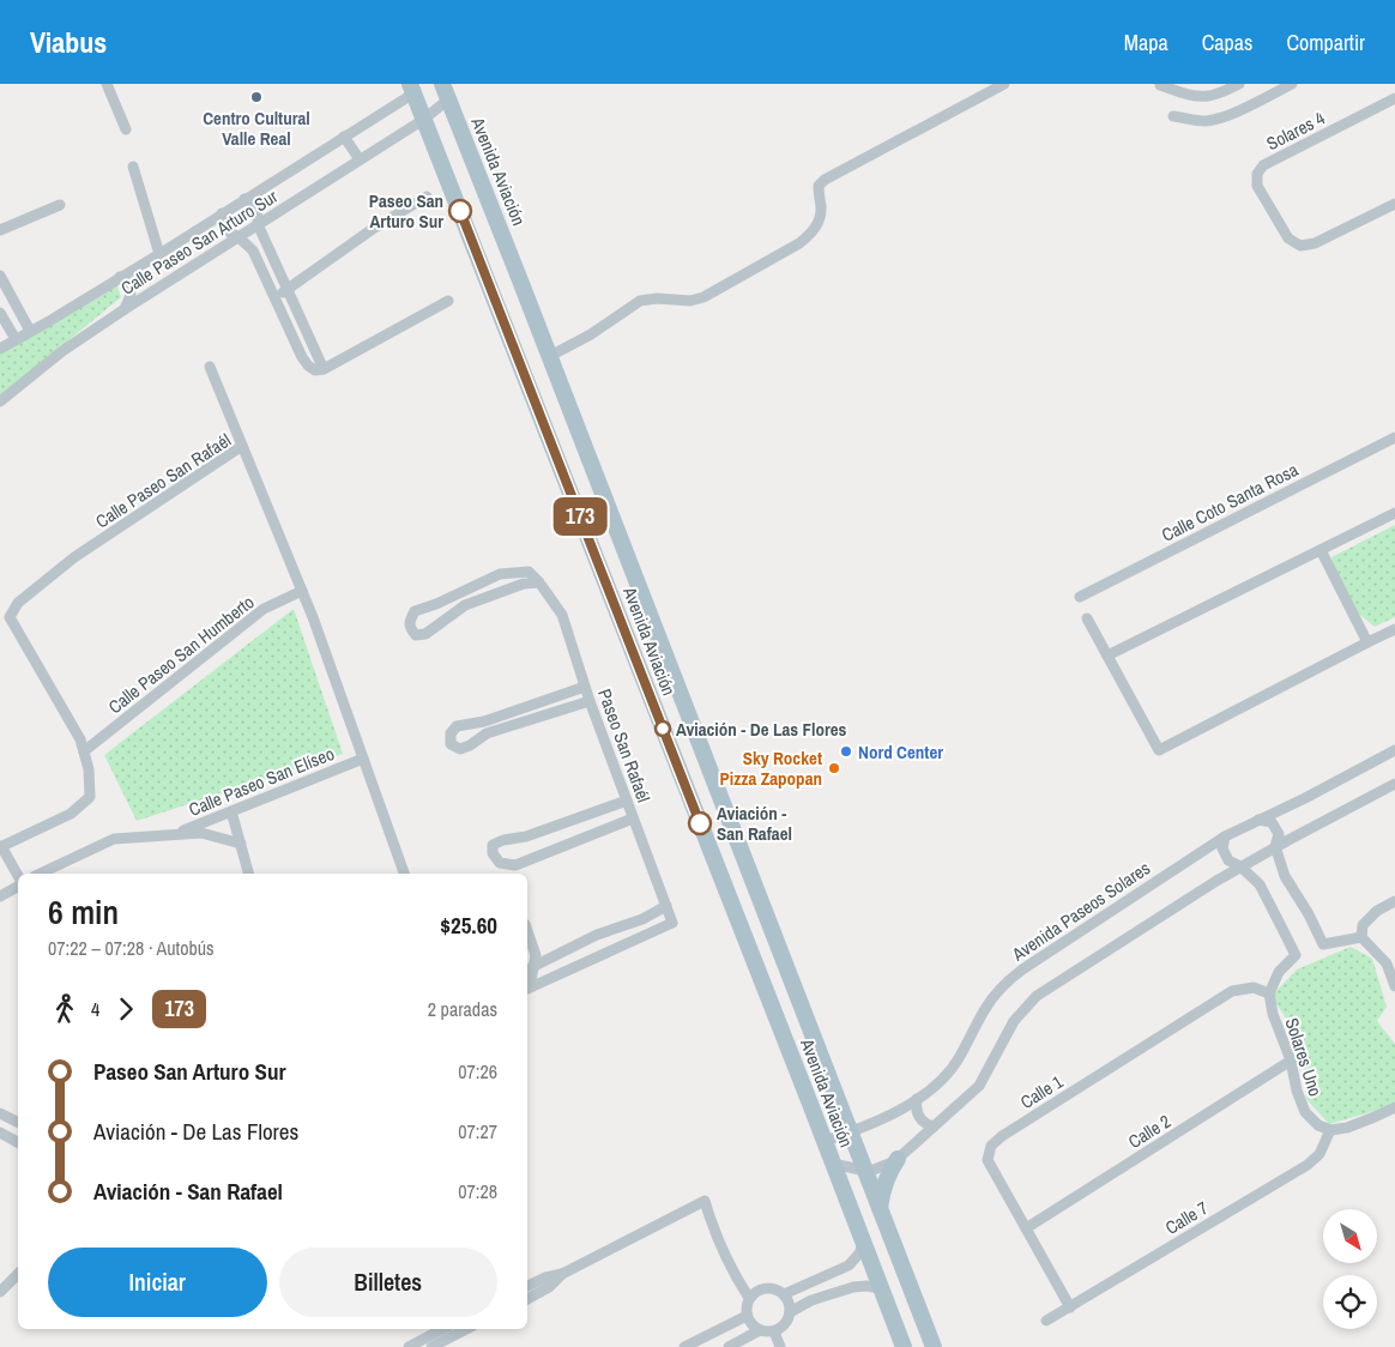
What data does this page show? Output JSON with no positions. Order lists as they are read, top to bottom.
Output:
{
  "streets": {
    "main road": ["Avenida Aviación"],
    "street": [
      "Solares 4",
      "Calle Paseo San Arturo Sur",
      "Calle Paseo San Rafaél",
      "Calle Coto Santa Rosa",
      "Calle Paseo San Humberto",
      "Paseo San Rafaél",
      "Calle Paseo San Elíseo",
      "Avenida Paseos Solares",
      "Solares Uno",
      "Calle 1",
      "Calle 2",
      "Calle 7"
    ]
  },
  "crossings": [
    ["Avenida Aviación", "Calle Paseo San Arturo Sur"],
    ["Avenida Aviación", "Avenida Paseos Solares"],
    ["Calle Paseo San Rafaél", "Calle Paseo San Humberto"],
    ["Calle Paseo San Rafaél", "Calle Paseo San Elíseo"],
    ["Solares Uno", "Calle 1"],
    ["Solares Uno", "Calle 2"],
    ["Solares Uno", "Calle 7"],
    ["Calle 1", "Calle 2"],
    ["Calle 1", "Calle 7"]
  ],
  "places": [
    "Centro Cultural Valle Real",
    "Paseo San Arturo Sur",
    "Aviación - De Las Flores",
    "Nord Center",
    "Sky Rocket Pizza Zapopan",
    "Aviación - San Rafael"
  ],
  "lines": ["bus line 173"],
  "north": "bottom right",
  "page": {
    "header": "Viabus",
    "nav": ["Mapa", "Capas", "Compartir"],
    "on_map": "173",
    "heading": ["6 min", "07:22 – 07:28 · Autobús", "$25.60"],
    "legs": ["4", "173", "2 paradas"],
    "list": [
      {
        "name": "Paseo San Arturo Sur",
        "value": "07:26"
      },
      {
        "name": "Aviación - De Las Flores",
        "value": "07:27"
      },
      {
        "name": "Aviación - San Rafael",
        "value": "07:28"
      }
    ],
    "buttons": ["Iniciar", "Billetes"]
  }
}
